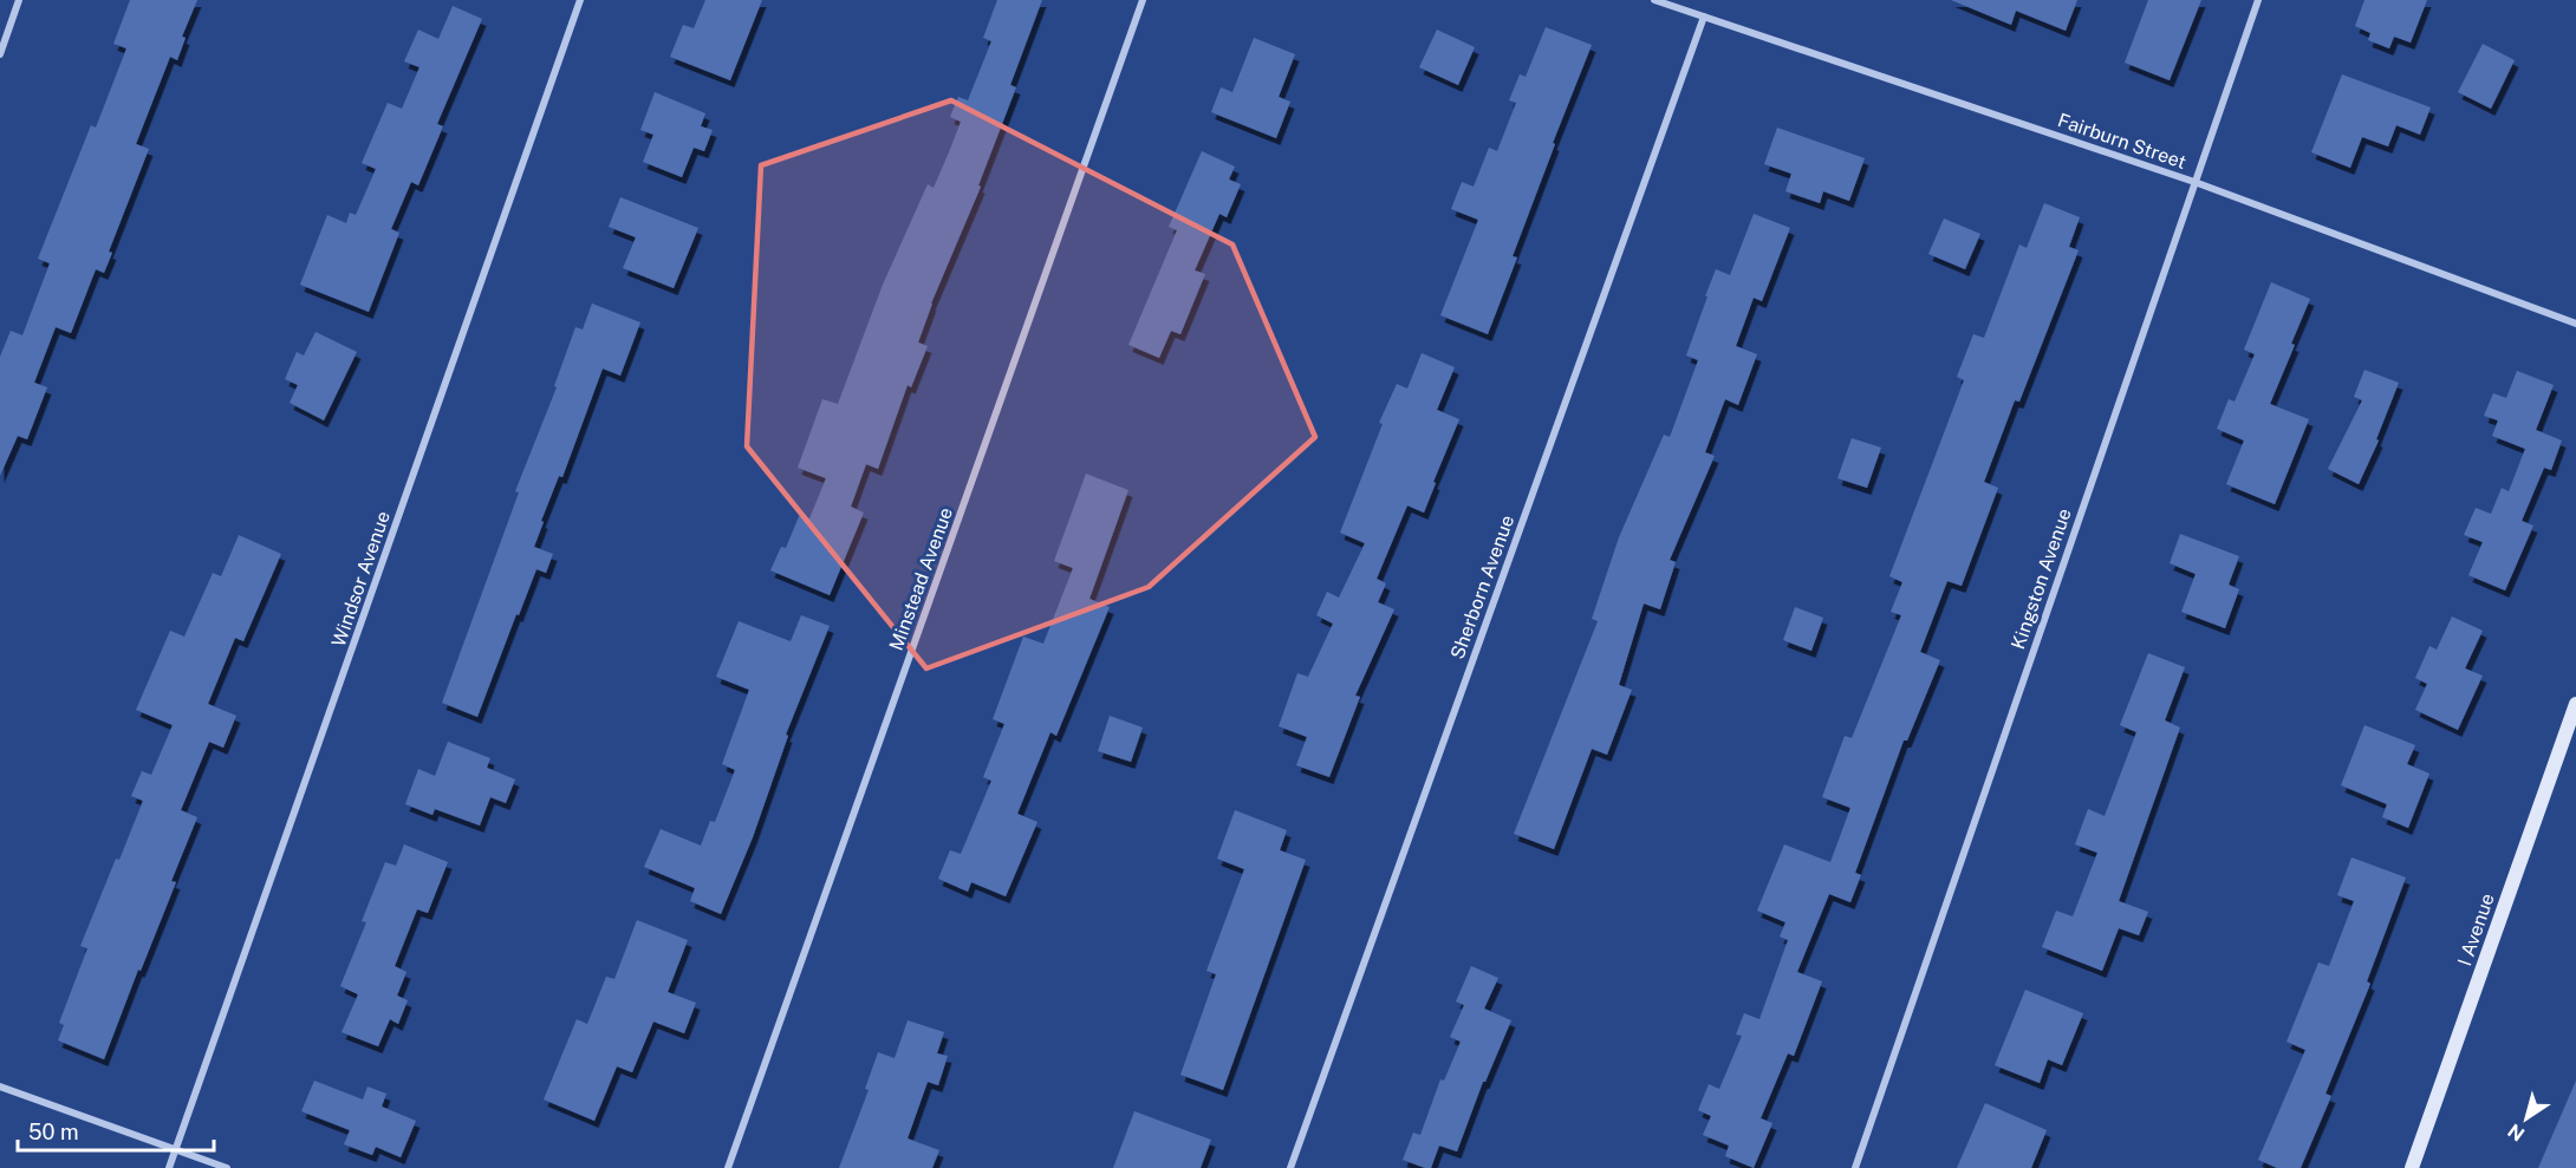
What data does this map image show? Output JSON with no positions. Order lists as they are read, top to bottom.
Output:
{
  "streets": {
    "main road": ["I Avenue"],
    "street": [
      "Fairburn Street",
      "Windsor Avenue",
      "Minstead Avenue",
      "Kingston Avenue",
      "Sherborn Avenue"
    ]
  },
  "crossings": [
    ["Fairburn Street", "Kingston Avenue"],
    ["Fairburn Street", "Sherborn Avenue"]
  ],
  "scale_bar": "50 m",
  "north": "bottom left"
}
